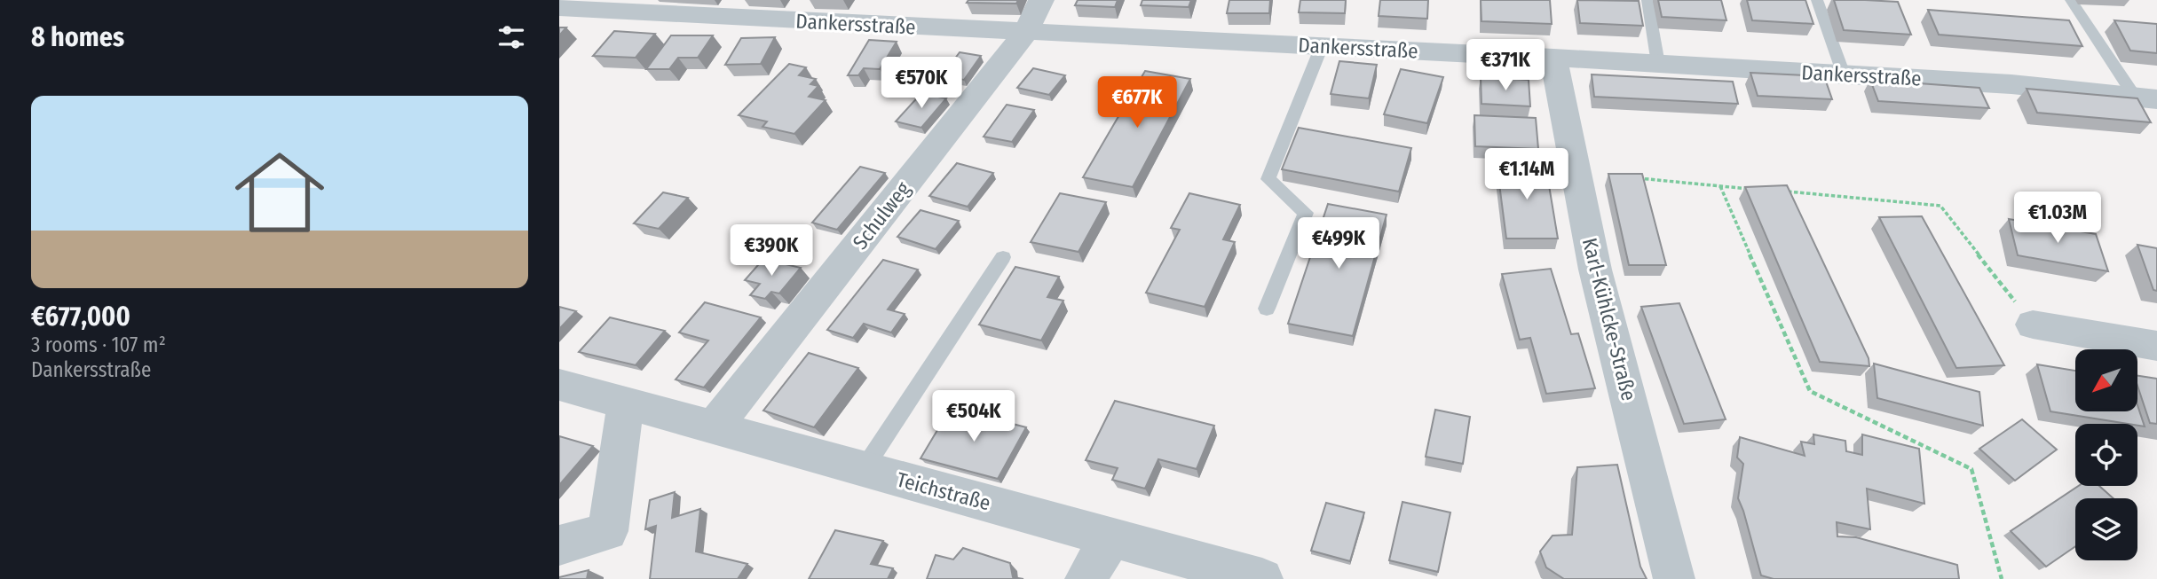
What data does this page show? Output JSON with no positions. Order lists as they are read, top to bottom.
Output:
{
  "streets": {
    "street": [
      "Dankersstraße",
      "Schulweg",
      "Karl-Kühlcke-Straße",
      "Teichstraße"
    ]
  },
  "crossings": [
    ["Dankersstraße", "Schulweg"],
    ["Dankersstraße", "Karl-Kühlcke-Straße"],
    ["Schulweg", "Teichstraße"]
  ],
  "north": "bottom left",
  "page": {
    "heading": "8 homes",
    "price": [
      "€371K",
      "€570K",
      "€677K",
      "€1.14M",
      "€1.03M",
      "€499K",
      "€390K",
      "€504K"
    ],
    "list": [
      {
        "name": "€677,000",
        "note": "3 rooms · 107 m² · Dankersstraße"
      }
    ]
  }
}
